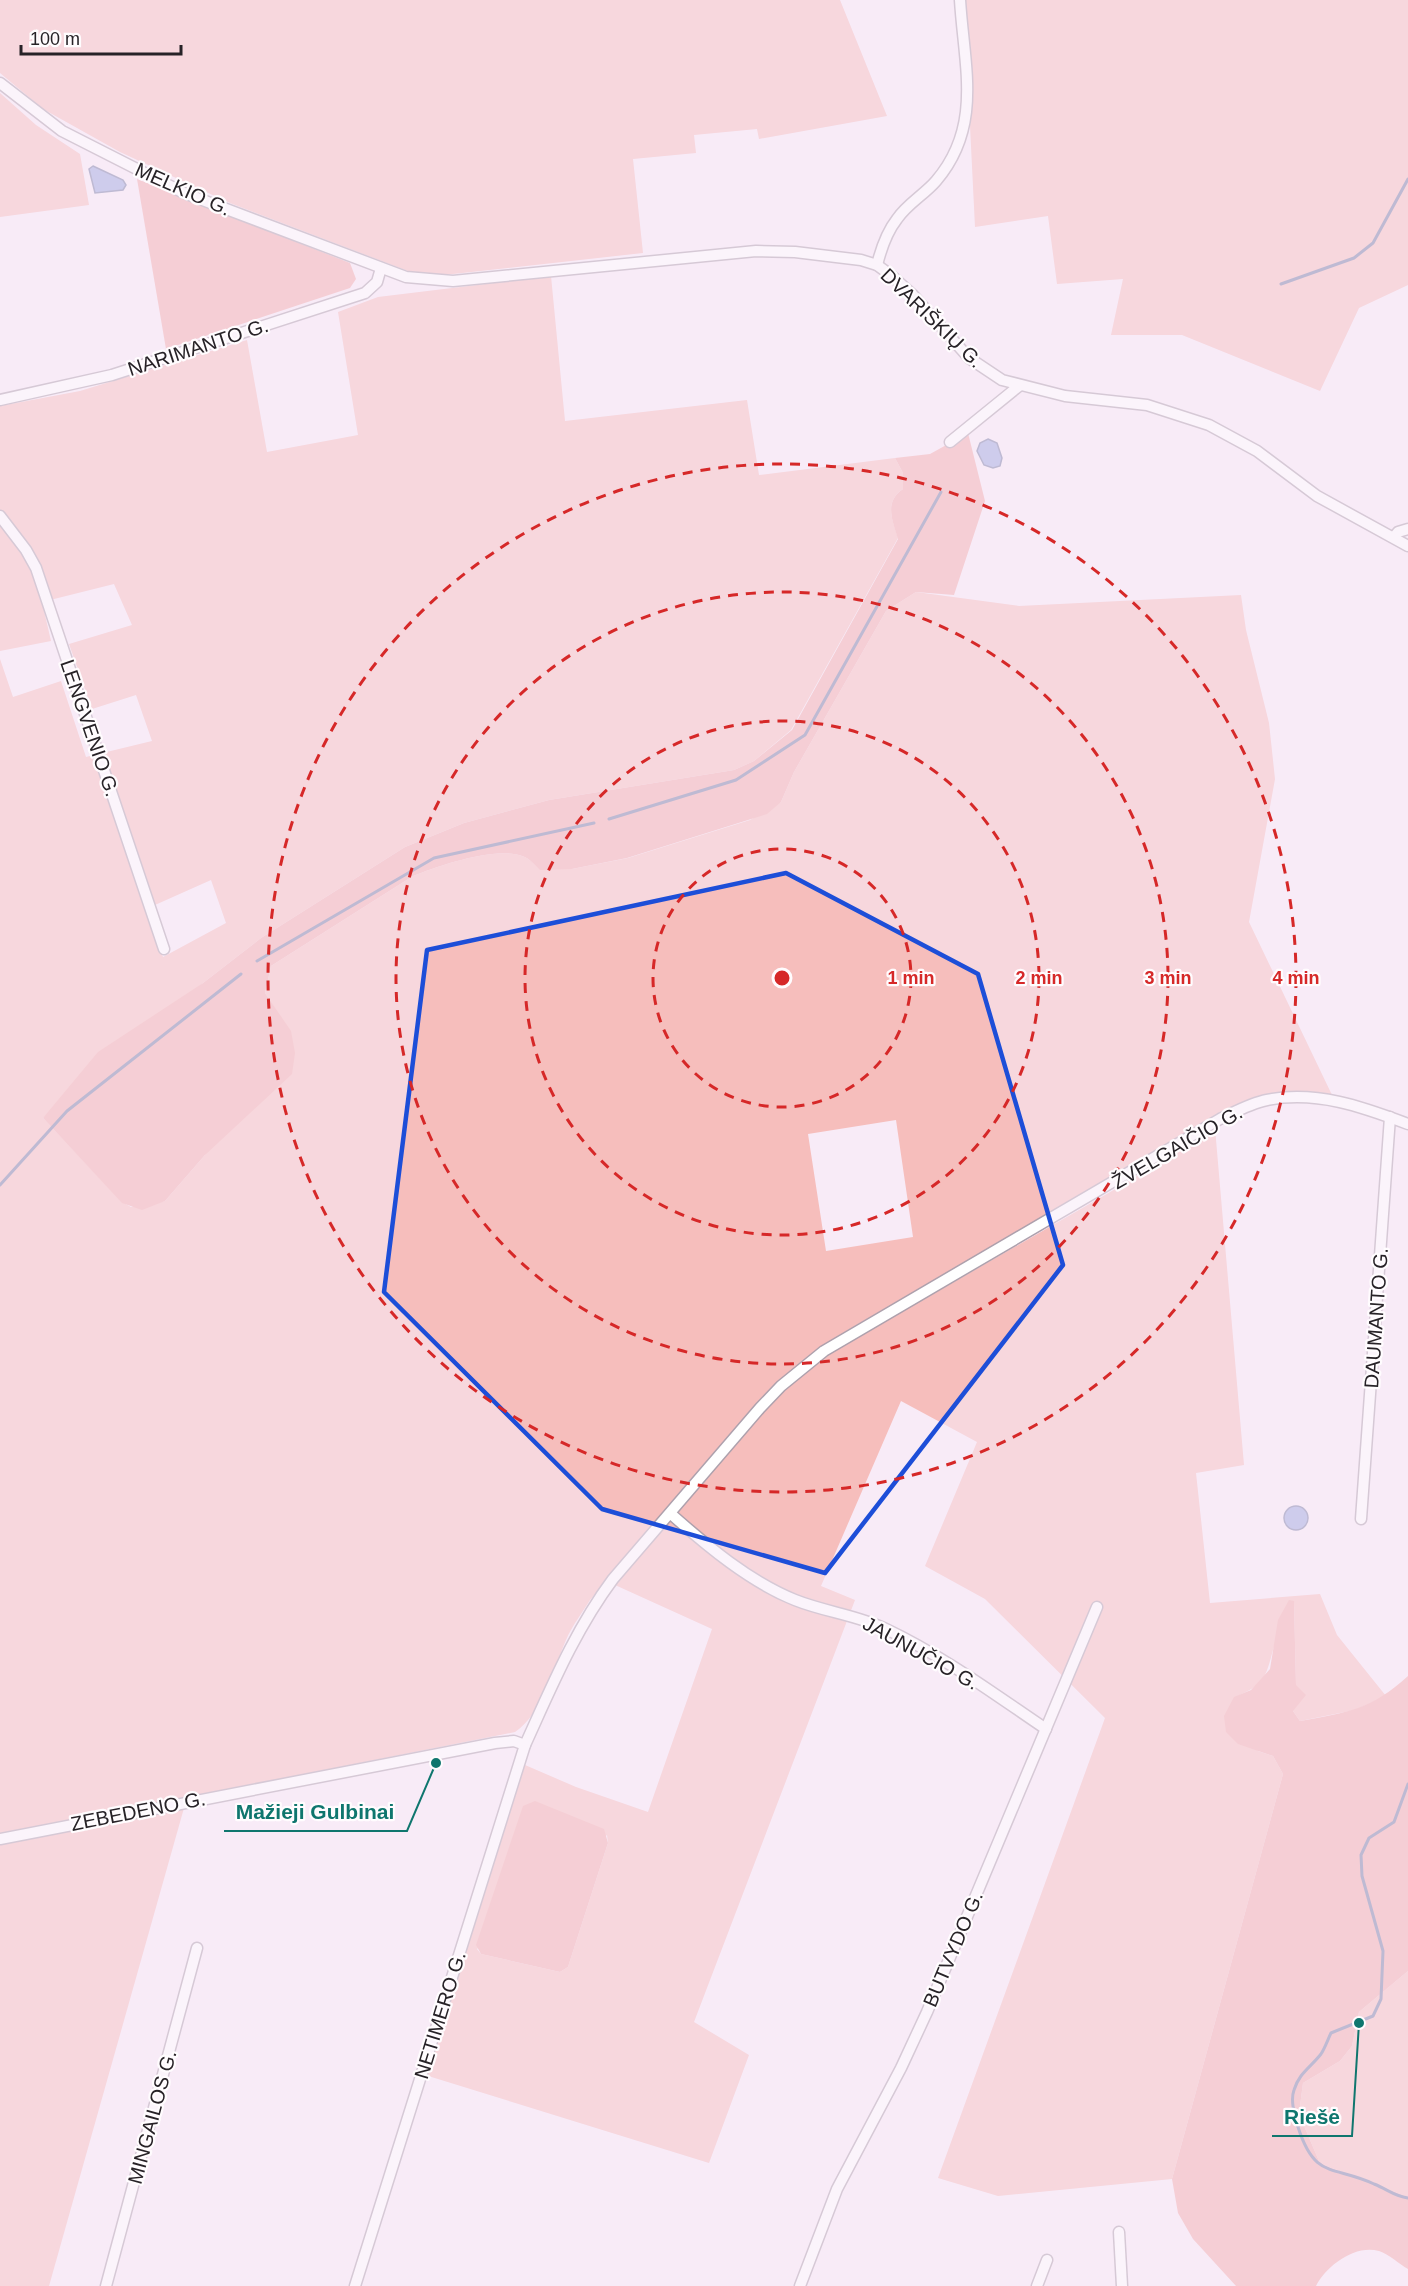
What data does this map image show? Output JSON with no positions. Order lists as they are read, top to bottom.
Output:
{
  "streets": {
    "street": [
      "MELKIO G.",
      "DVARIŠKIŲ G.",
      "NARIMANTO G.",
      "LENGVENIO G.",
      "ŽVELGAIČIO G.",
      "DAUMANTO G.",
      "JAUNUČIO G.",
      "ZEBEDENO G.",
      "BUTVYDO G.",
      "NETIMERO G.",
      "MINGAILOS G."
    ]
  },
  "crossings": [
    ["MELKIO G.", "DVARIŠKIŲ G."],
    ["MELKIO G.", "NARIMANTO G."],
    ["DVARIŠKIŲ G.", "NARIMANTO G."],
    ["ŽVELGAIČIO G.", "DAUMANTO G."],
    ["ŽVELGAIČIO G.", "JAUNUČIO G."],
    ["ŽVELGAIČIO G.", "NETIMERO G."],
    ["JAUNUČIO G.", "BUTVYDO G."],
    ["JAUNUČIO G.", "NETIMERO G."],
    ["ZEBEDENO G.", "NETIMERO G."]
  ],
  "places": ["Mažieji Gulbinai", "Riešė"],
  "scale_bar": "100 m",
  "rings": [
    "1 min",
    "2 min",
    "3 min",
    "4 min"
  ]
}
